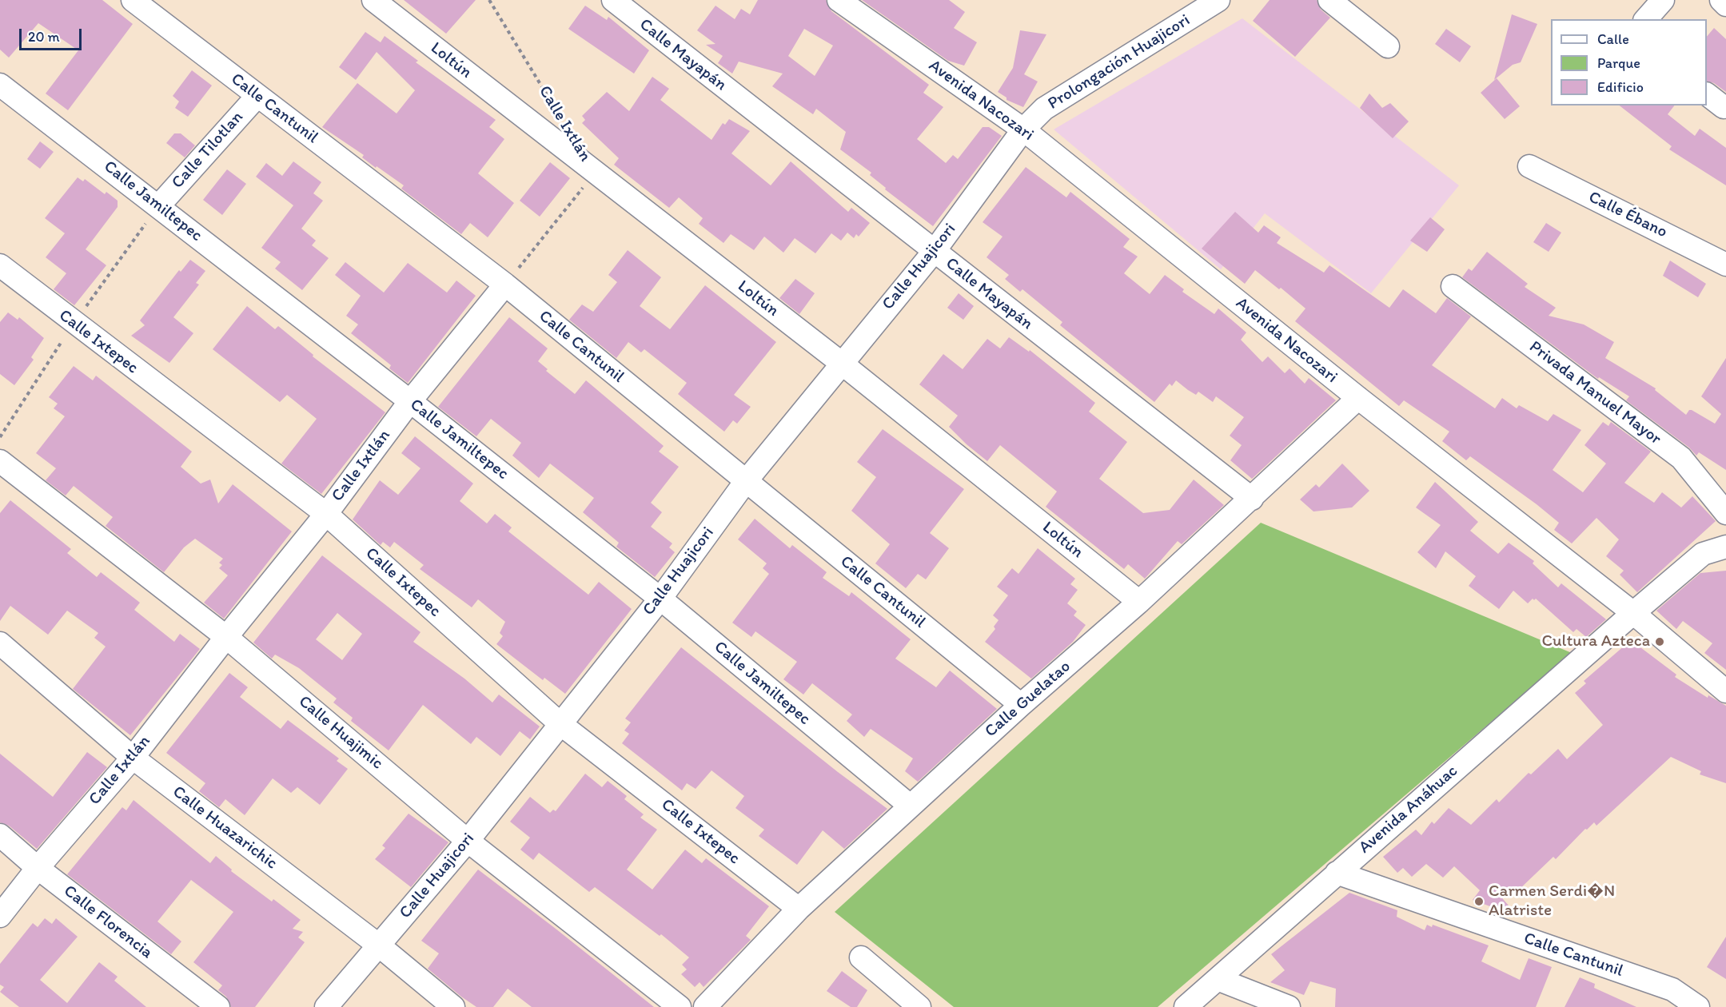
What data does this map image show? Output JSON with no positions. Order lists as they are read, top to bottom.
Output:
{
  "streets": {
    "street": [
      "Calle Mayapán",
      "Loltún",
      "Prolongación Huajicori",
      "Avenida Nacozari",
      "Calle Cantunil",
      "Calle Ixtlán",
      "Calle Tilotlan",
      "Calle Jamiltepec",
      "Calle Ébano",
      "Calle Huajicori",
      "Calle Ixtepec",
      "Privada Manuel Mayor",
      "Calle Guelatao",
      "Calle Huajimic",
      "Avenida Anáhuac",
      "Calle Huazarichic",
      "Calle Florencia"
    ]
  },
  "crossings": [
    ["Calle Mayapán", "Calle Huajicori"],
    ["Calle Mayapán", "Calle Guelatao"],
    ["Loltún", "Calle Ixtlán"],
    ["Loltún", "Calle Huajicori"],
    ["Loltún", "Calle Guelatao"],
    ["Prolongación Huajicori", "Avenida Nacozari"],
    ["Prolongación Huajicori", "Calle Huajicori"],
    ["Avenida Nacozari", "Calle Huajicori"],
    ["Avenida Nacozari", "Calle Guelatao"],
    ["Avenida Nacozari", "Avenida Anáhuac"],
    ["Calle Cantunil", "Calle Ixtlán"],
    ["Calle Cantunil", "Calle Tilotlan"],
    ["Calle Cantunil", "Calle Huajicori"],
    ["Calle Cantunil", "Calle Guelatao"],
    ["Calle Cantunil", "Avenida Anáhuac"],
    ["Calle Ixtlán", "Calle Jamiltepec"],
    ["Calle Ixtlán", "Calle Ixtepec"],
    ["Calle Ixtlán", "Calle Huajimic"],
    ["Calle Ixtlán", "Calle Huazarichic"],
    ["Calle Ixtlán", "Calle Florencia"],
    ["Calle Tilotlan", "Calle Jamiltepec"],
    ["Calle Jamiltepec", "Calle Huajicori"],
    ["Calle Jamiltepec", "Calle Guelatao"],
    ["Calle Huajicori", "Calle Ixtepec"],
    ["Calle Huajicori", "Calle Huajimic"],
    ["Calle Huajicori", "Calle Huazarichic"],
    ["Calle Ixtepec", "Calle Guelatao"]
  ],
  "places": ["Cultura Azteca", "Carmen Serdi�N Alatriste"],
  "legend": ["Calle", "Parque", "Edificio"],
  "scale_bar": "20 m"
}
